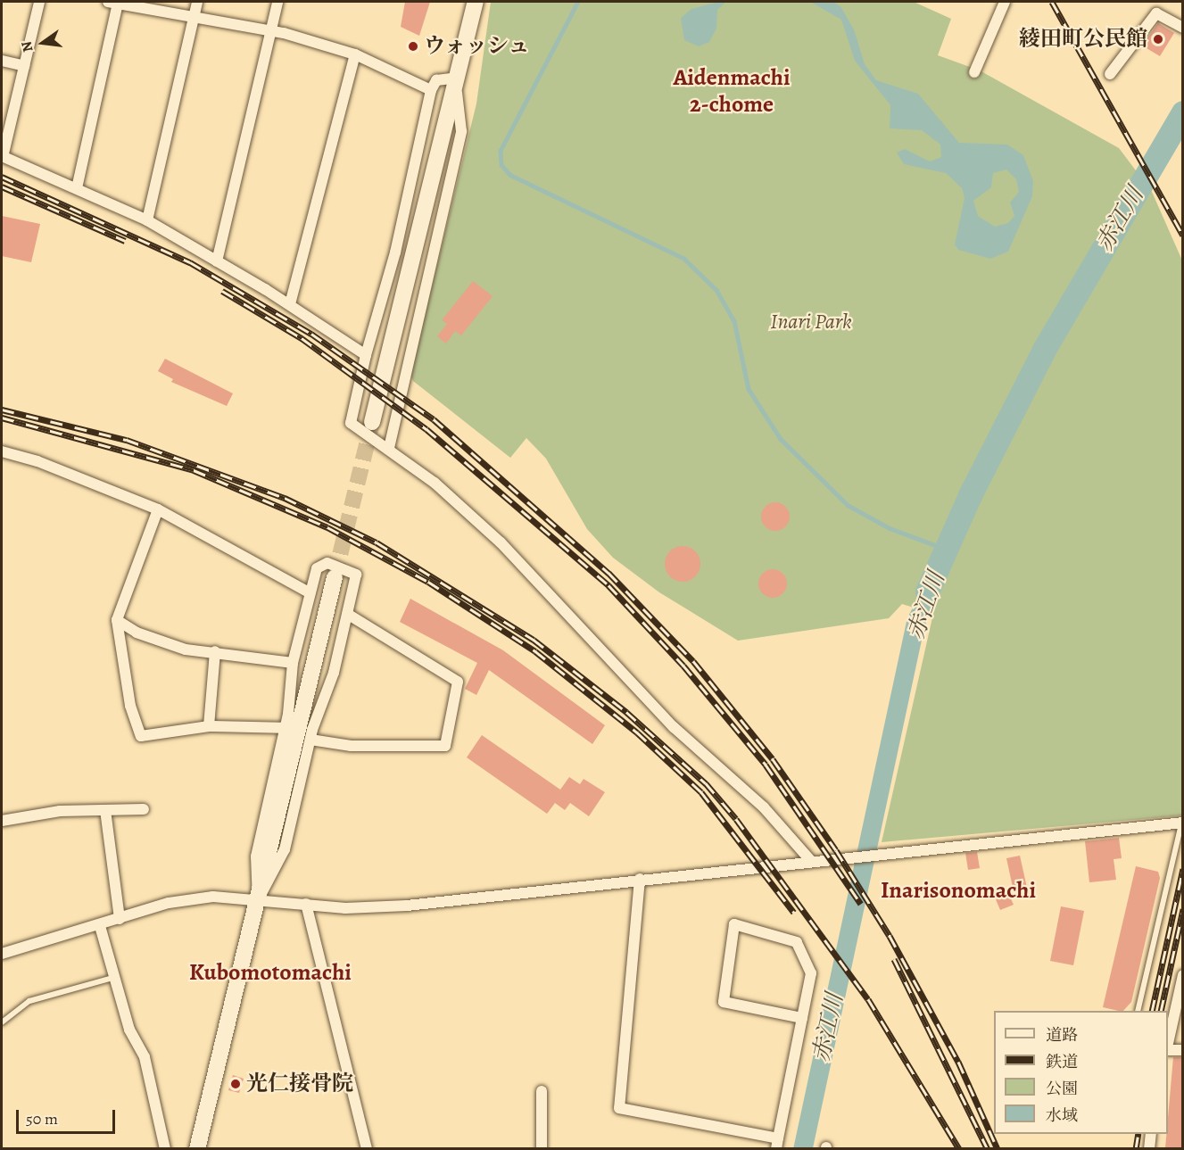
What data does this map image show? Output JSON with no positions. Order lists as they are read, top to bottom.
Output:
{
  "districts": ["Aidenmachi 2-chome", "Inarisonomachi", "Kubomotomachi"],
  "water": ["赤江川"],
  "parks": ["Inari Park"],
  "places": ["綾田町公民館", "ウォッシュ", "光仁接骨院"],
  "legend": [
    "道路",
    "鉄道",
    "公園",
    "水域"
  ],
  "scale_bar": "50 m",
  "north": "left"
}
